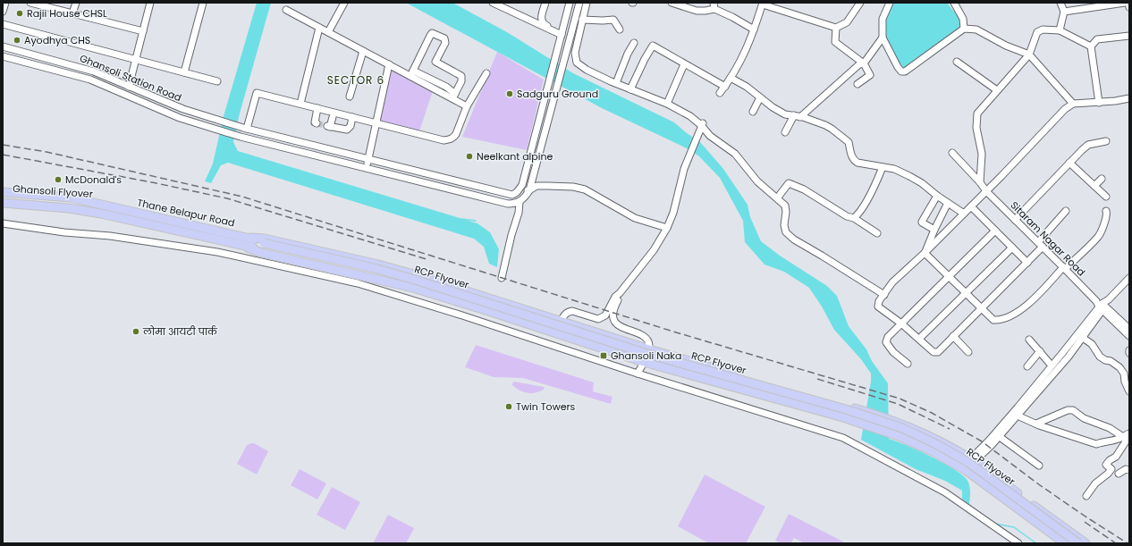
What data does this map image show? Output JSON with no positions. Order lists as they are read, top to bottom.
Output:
{
  "streets": {
    "main road": ["Ghansoli Flyover", "Thane Belapur Road", "RCP Flyover"],
    "street": ["Ghansoli Station Road", "Sitaram Nagar Road"]
  },
  "crossings": [
    ["Ghansoli Flyover", "Thane Belapur Road"],
    ["Thane Belapur Road", "RCP Flyover"]
  ],
  "districts": ["SECTOR 6"],
  "places": {
    "other": [
      "Rajii House CHSL",
      "Ayodhya CHS",
      "Sadguru Ground",
      "Neelkant alpine",
      "McDonald's",
      "लोमा आयटी पार्क",
      "Twin Towers"
    ],
    "transit": ["Ghansoli Naka"]
  }
}
